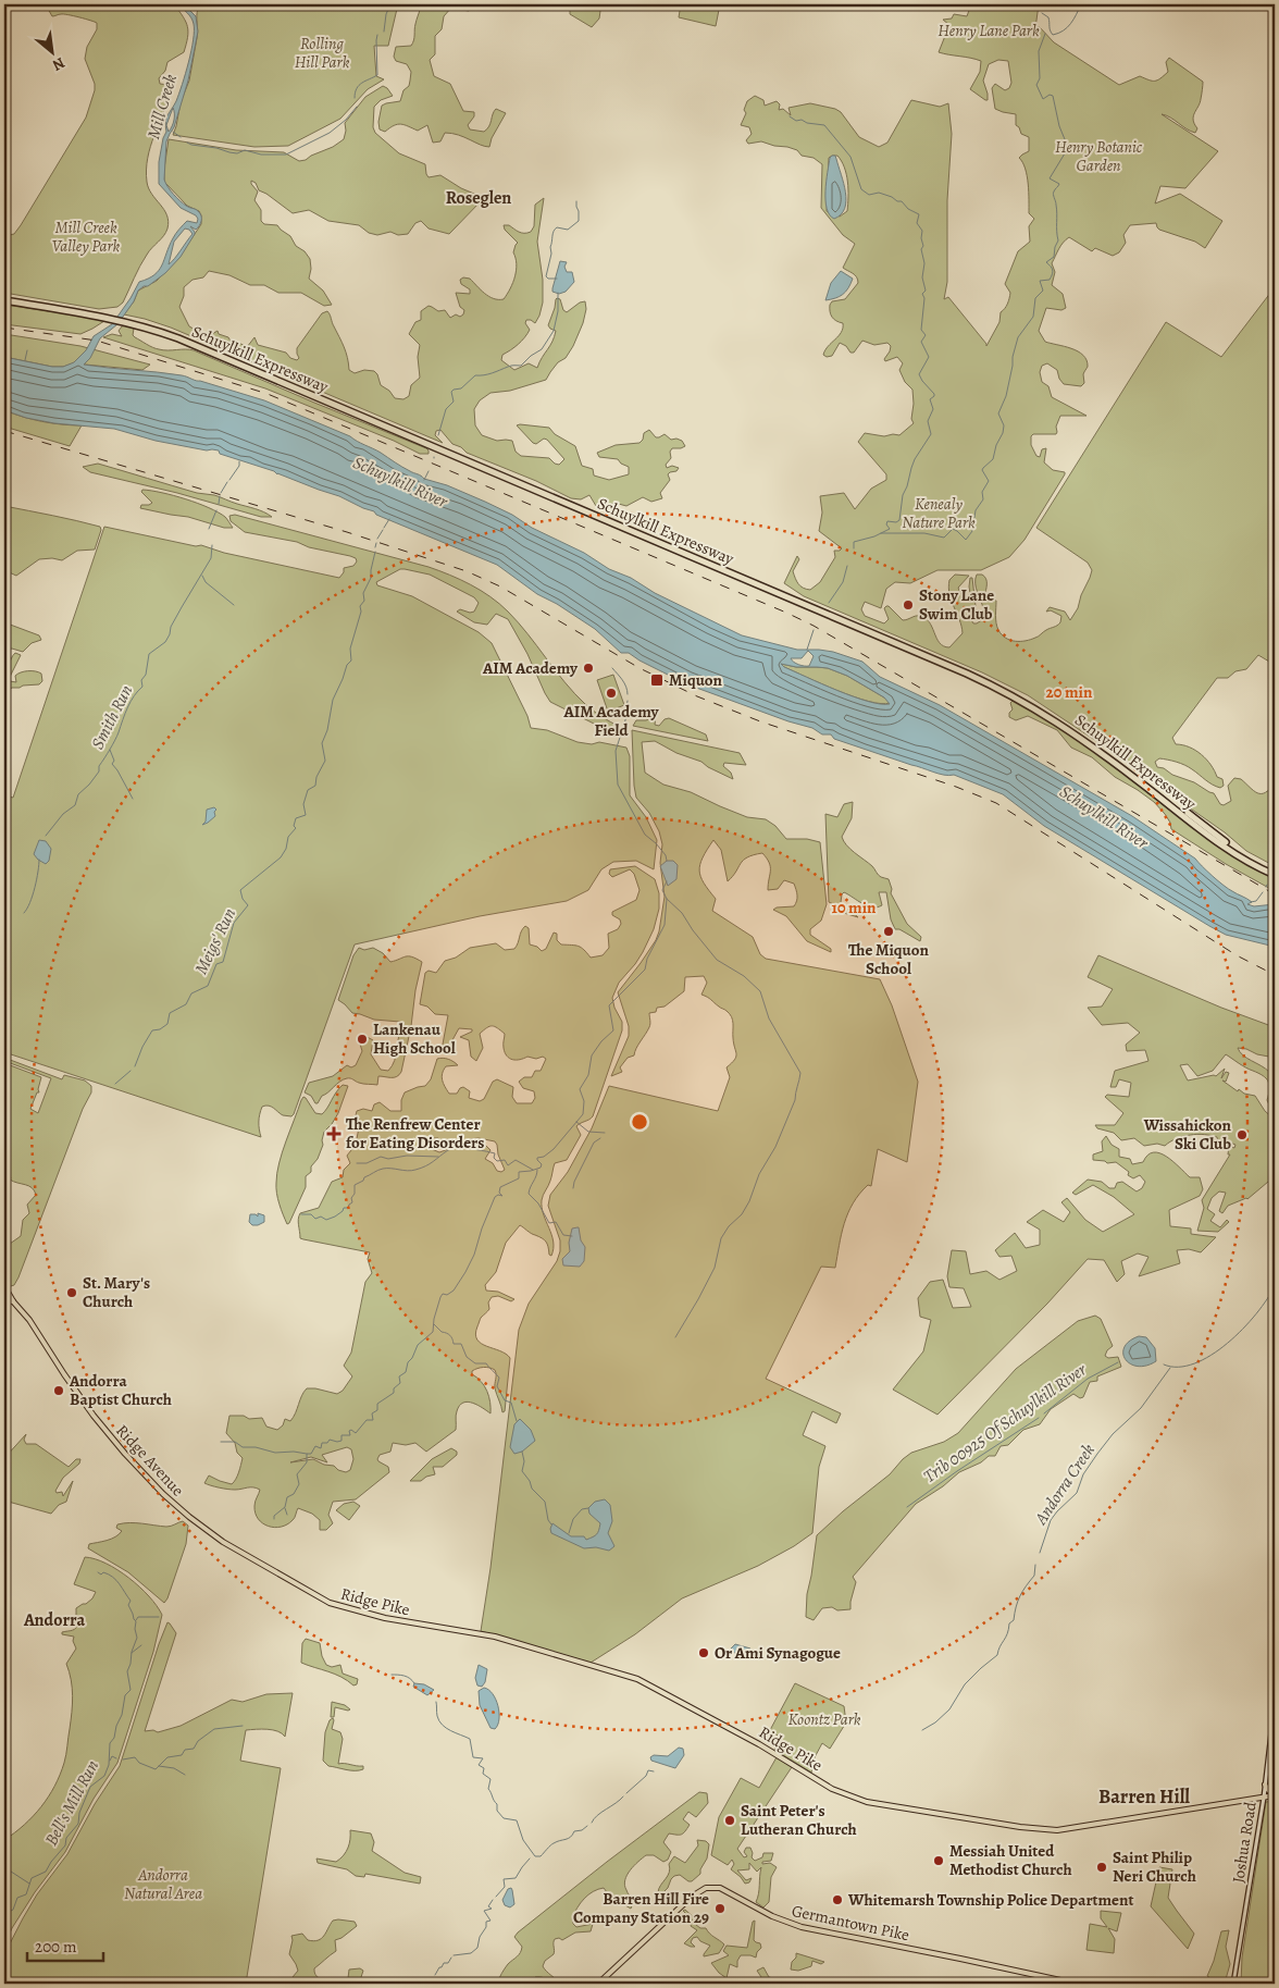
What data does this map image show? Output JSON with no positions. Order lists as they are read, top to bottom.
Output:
{
  "streets": {
    "highway": ["Schuylkill Expressway"],
    "main road": [
      "Ridge Avenue",
      "Ridge Pike",
      "Joshua Road",
      "Germantown Pike"
    ]
  },
  "crossings": [
    ["Ridge Avenue", "Ridge Pike"],
    ["Ridge Pike", "Joshua Road"]
  ],
  "districts": ["Roseglen", "Andorra", "Barren Hill"],
  "water": [
    "Mill Creek",
    "Schuylkill River",
    "Smith Run",
    "Meigs' Run",
    "Trib 00925 Of Schuylkill River",
    "Andorra Creek",
    "Bell's Mill Run"
  ],
  "parks": [
    "Henry Lane Park",
    "Rolling Hill Park",
    "Henry Botanic Garden",
    "Mill Creek Valley Park",
    "Kenealy Nature Park",
    "Koontz Park",
    "Andorra Natural Area"
  ],
  "places": {
    "other": [
      "Stony Lane Swim Club",
      "AIM Academy",
      "AIM Academy Field",
      "The Miquon School",
      "Lankenau High School",
      "Wissahickon Ski Club",
      "St. Mary's Church",
      "Andorra Baptist Church",
      "Or Ami Synagogue",
      "Saint Peter's Lutheran Church",
      "Messiah United Methodist Church",
      "Saint Philip Neri Church",
      "Whitemarsh Township Police Department",
      "Barren Hill Fire Company Station 29"
    ],
    "transit": ["Miquon"],
    "health": ["The Renfrew Center for Eating Disorders"]
  },
  "scale_bar": "200 m",
  "north": "bottom right",
  "rings": ["20 min", "10 min"]
}
